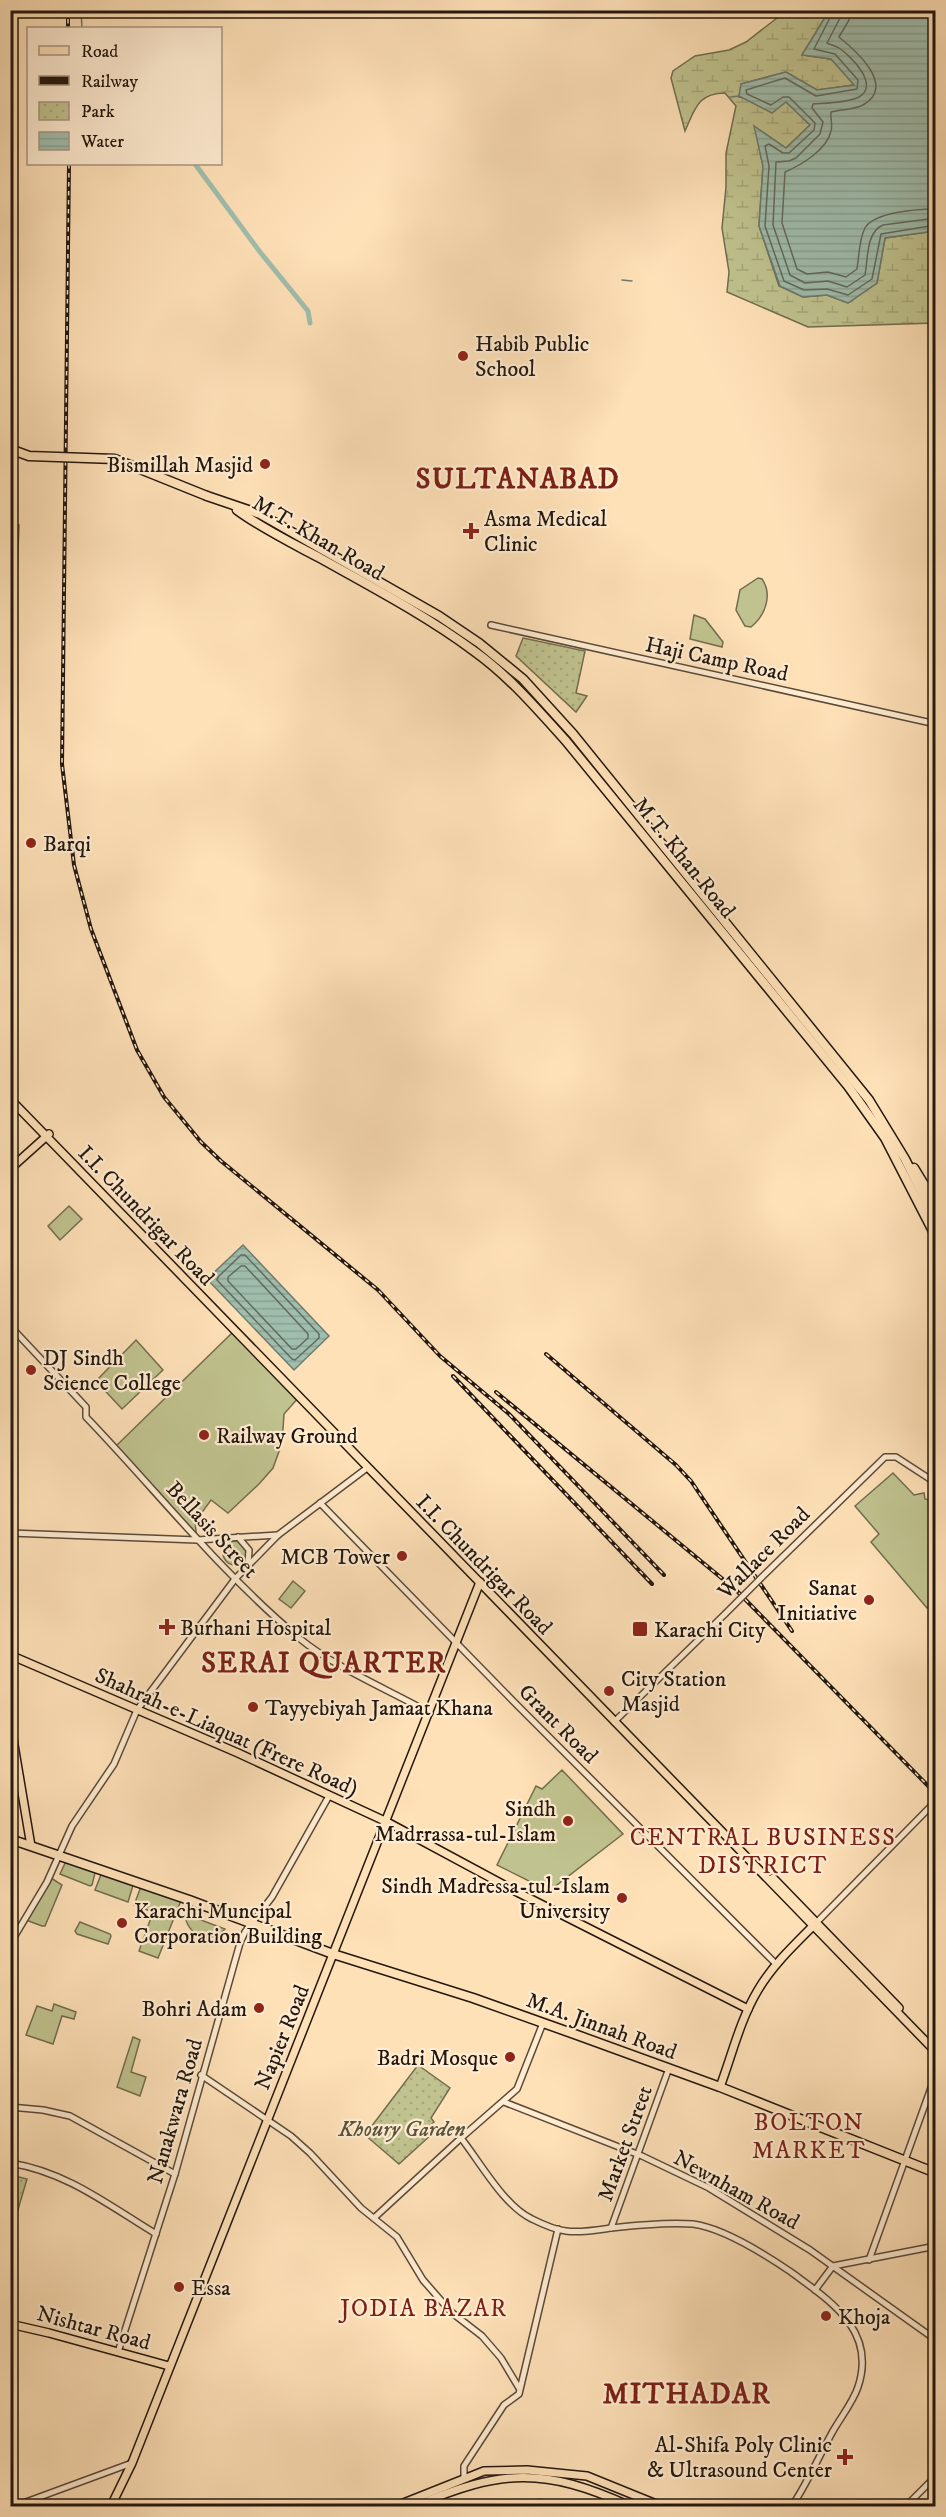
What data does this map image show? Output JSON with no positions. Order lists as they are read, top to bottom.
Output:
{
  "streets": {
    "highway": ["M.T. Khan Road", "M.A. Jinnah Road"],
    "main road": [
      "I.I. Chundrigar Road",
      "Shahrah-e-Liaquat (Frere Road)",
      "Napier Road",
      "Nishtar Road"
    ],
    "street": [
      "Haji Camp Road",
      "Bellasis Street",
      "Wallace Road",
      "Grant Road",
      "Nanakwara Road",
      "Market Street",
      "Newnham Road"
    ]
  },
  "crossings": [
    ["I.I. Chundrigar Road", "Wallace Road"],
    ["I.I. Chundrigar Road", "Napier Road"],
    ["Bellasis Street", "Napier Road"],
    ["Grant Road", "Napier Road"],
    ["Shahrah-e-Liaquat (Frere Road)", "Napier Road"],
    ["Shahrah-e-Liaquat (Frere Road)", "Nanakwara Road"],
    ["M.A. Jinnah Road", "Napier Road"],
    ["M.A. Jinnah Road", "Nanakwara Road"],
    ["M.A. Jinnah Road", "Market Street"],
    ["Napier Road", "Nishtar Road"],
    ["Nanakwara Road", "Nishtar Road"],
    ["Market Street", "Newnham Road"]
  ],
  "districts": [
    "SULTANABAD",
    "SERAI QUARTER",
    "CENTRAL BUSINESS DISTRICT",
    "BOLTON MARKET",
    "JODIA BAZAR",
    "MITHADAR"
  ],
  "parks": ["Khoury Garden"],
  "places": {
    "other": [
      "Habib Public School",
      "Bismillah Masjid",
      "Barqi",
      "DJ Sindh Science College",
      "Railway Ground",
      "MCB Tower",
      "Sanat Initiative",
      "City Station Masjid",
      "Tayyebiyah Jamaat Khana",
      "Sindh Madrrassa-tul-Islam",
      "Sindh Madressa-tul-Islam University",
      "Karachi Muncipal Corporation Building",
      "Bohri Adam",
      "Badri Mosque",
      "Essa",
      "Khoja"
    ],
    "health": ["Asma Medical Clinic", "Burhani Hospital", "Al-Shifa Poly Clinic & Ultrasound Center"],
    "transit": ["Karachi City"]
  },
  "legend": [
    "Road",
    "Railway",
    "Park",
    "Water"
  ]
}
